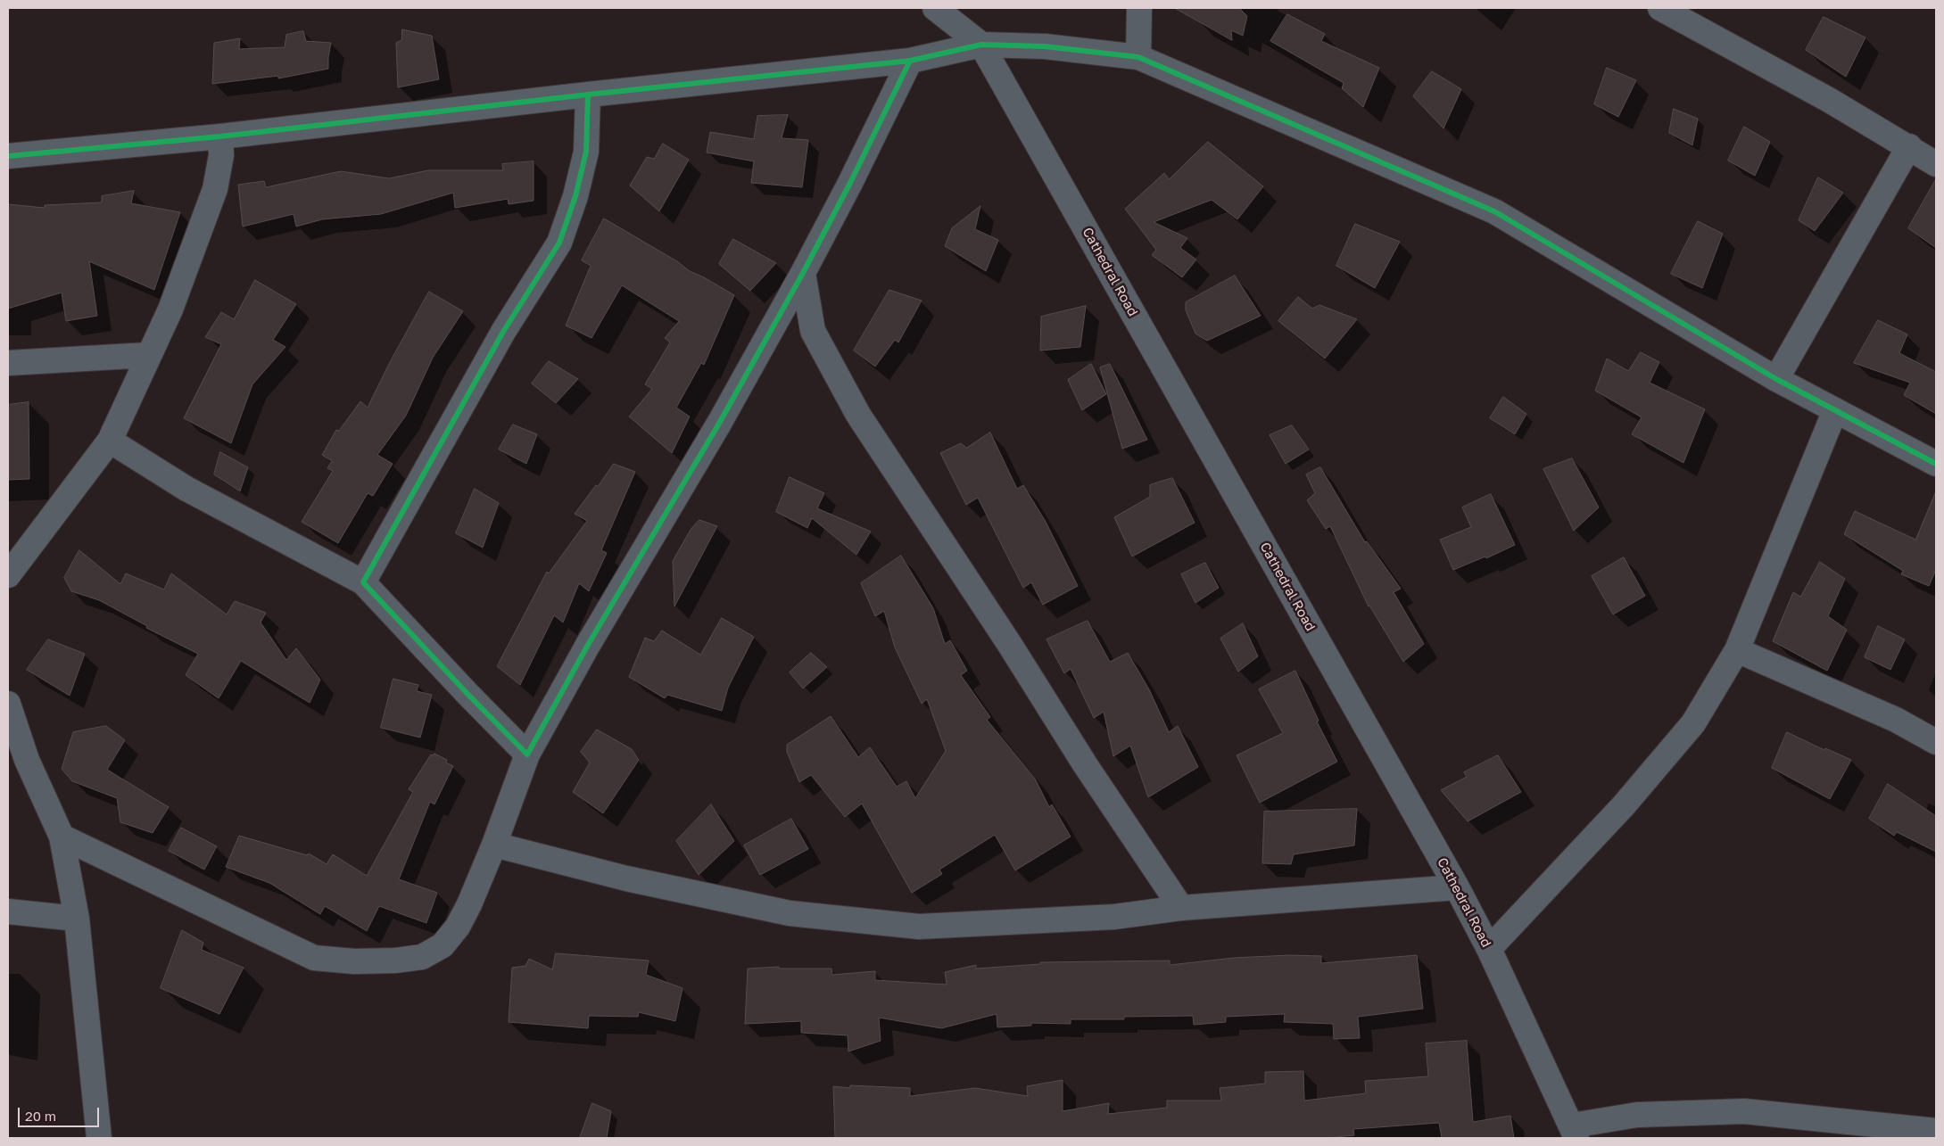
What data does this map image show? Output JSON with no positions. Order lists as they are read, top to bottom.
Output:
{
  "streets": {
    "street": ["Cathedral Road"]
  },
  "scale_bar": "20 m"
}
